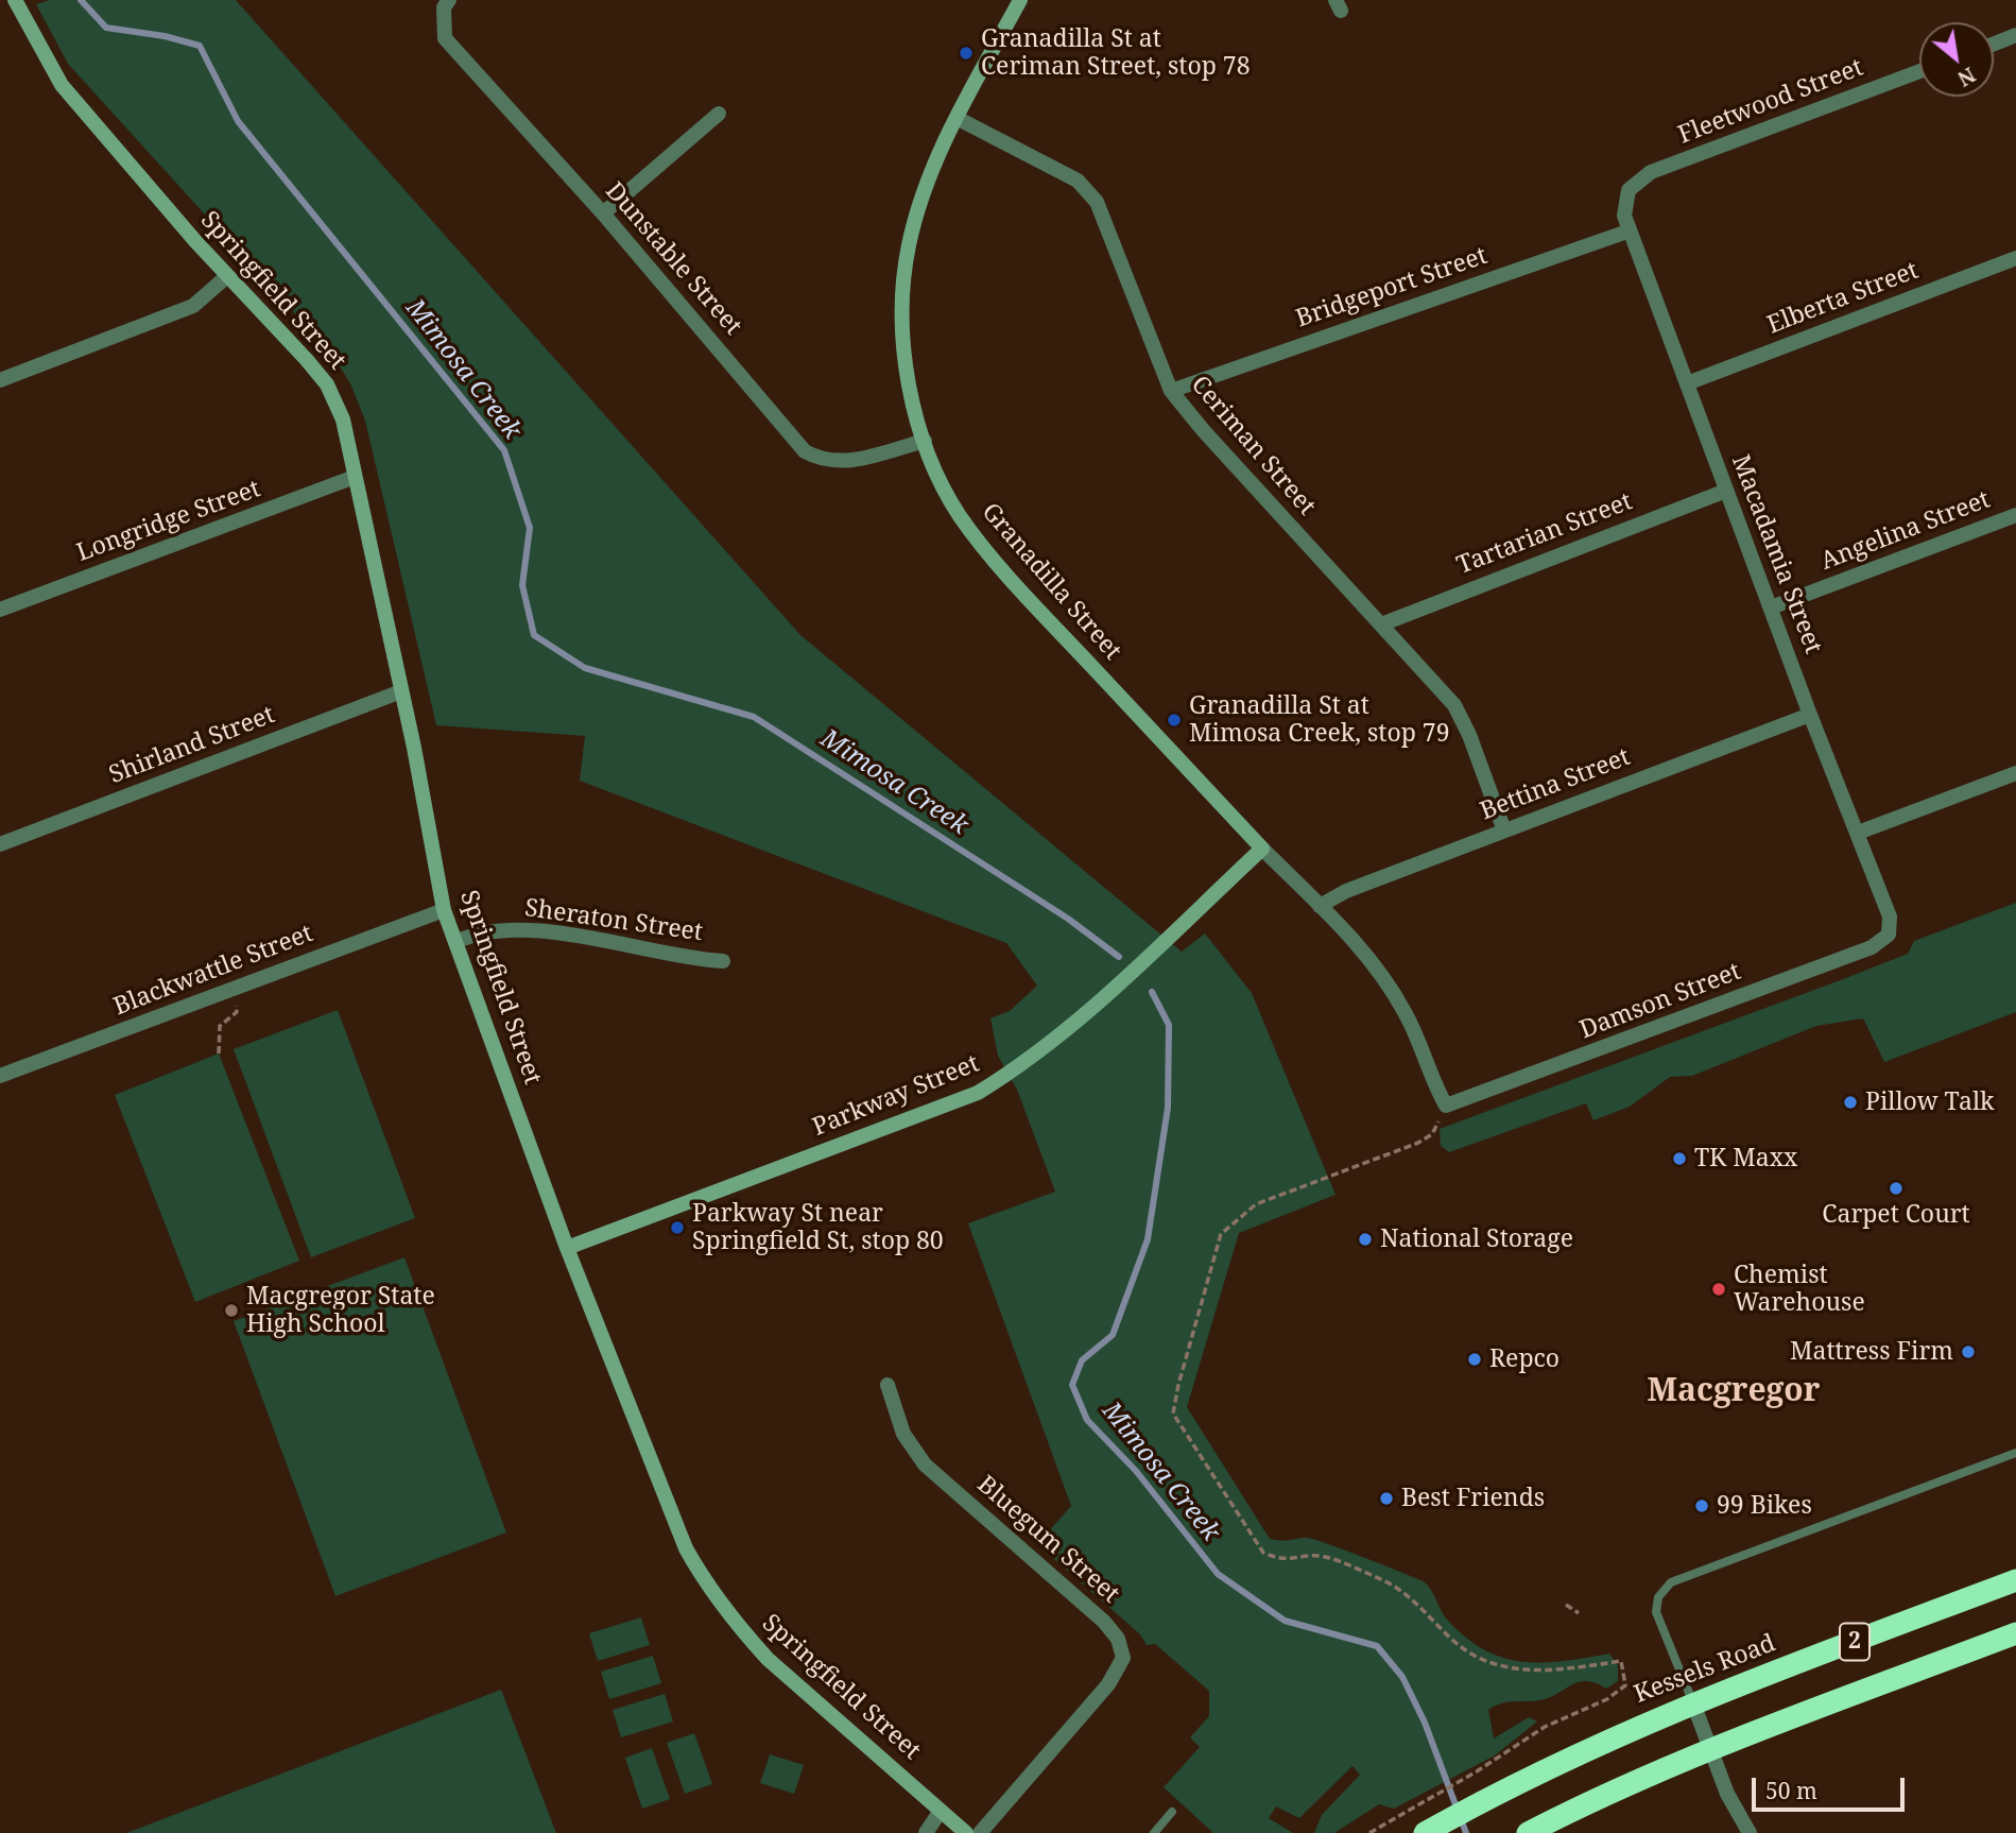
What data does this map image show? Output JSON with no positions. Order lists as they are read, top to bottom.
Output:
{
  "streets": {
    "highway": ["2", "Kessels Road"],
    "street": [
      "Fleetwood Street",
      "Dunstable Street",
      "Bridgeport Street",
      "Springfield Street",
      "Elberta Street",
      "Ceriman Street",
      "Longridge Street",
      "Angelina Street",
      "Tartarian Street",
      "Macadamia Street",
      "Granadilla Street",
      "Shirland Street",
      "Bettina Street",
      "Sheraton Street",
      "Blackwattle Street",
      "Damson Street",
      "Parkway Street",
      "Bluegum Street"
    ]
  },
  "crossings": [
    ["Fleetwood Street", "Macadamia Street"],
    ["Dunstable Street", "Granadilla Street"],
    ["Bridgeport Street", "Ceriman Street"],
    ["Bridgeport Street", "Macadamia Street"],
    ["Springfield Street", "Longridge Street"],
    ["Springfield Street", "Shirland Street"],
    ["Springfield Street", "Sheraton Street"],
    ["Springfield Street", "Blackwattle Street"],
    ["Springfield Street", "Parkway Street"],
    ["Elberta Street", "Macadamia Street"],
    ["Ceriman Street", "Tartarian Street"],
    ["Ceriman Street", "Granadilla Street"],
    ["Ceriman Street", "Bettina Street"],
    ["Angelina Street", "Macadamia Street"],
    ["Tartarian Street", "Macadamia Street"],
    ["Macadamia Street", "Bettina Street"],
    ["Macadamia Street", "Damson Street"],
    ["Granadilla Street", "Bettina Street"],
    ["Granadilla Street", "Damson Street"],
    ["Granadilla Street", "Parkway Street"]
  ],
  "districts": ["Macgregor"],
  "water": ["Mimosa Creek"],
  "places": [
    "Granadilla St at Ceriman Street, stop 78",
    "Granadilla St at Mimosa Creek, stop 79",
    "Pillow Talk",
    "TK Maxx",
    "Carpet Court",
    "Parkway St near Springfield St, stop 80",
    "National Storage",
    "Chemist Warehouse",
    "Macgregor State High School",
    "Mattress Firm",
    "Repco",
    "Best Friends",
    "99 Bikes"
  ],
  "scale_bar": "50 m",
  "north": "bottom right"
}
